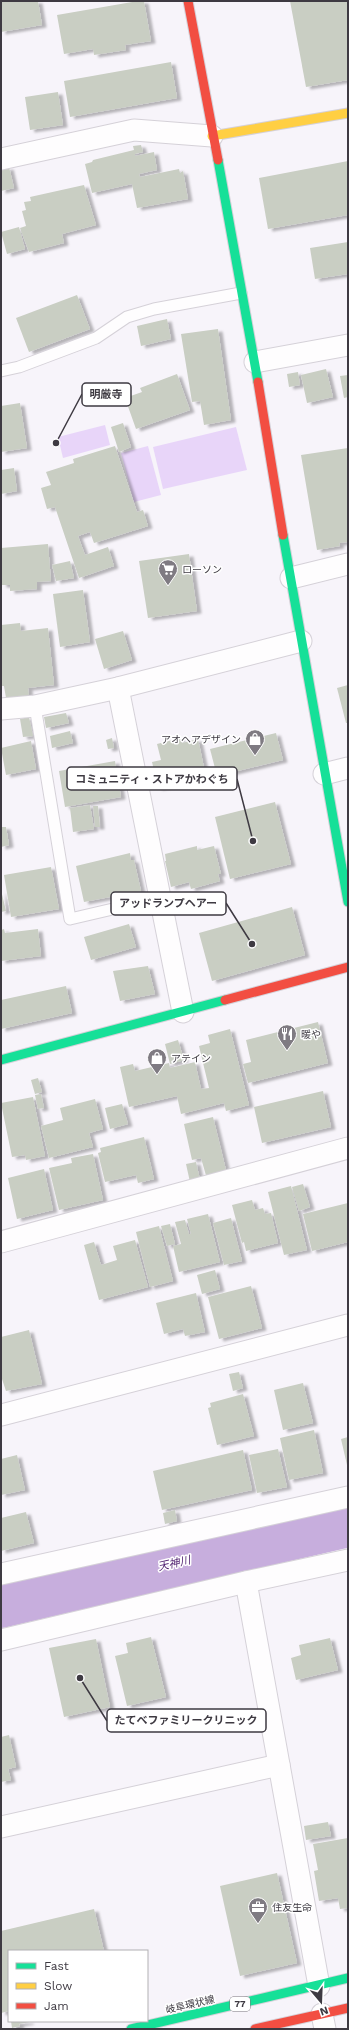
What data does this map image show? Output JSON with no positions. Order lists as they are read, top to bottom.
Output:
{
  "streets": {
    "street": ["岐阜環状線", "77"]
  },
  "water": ["天神川"],
  "places": {
    "other": [
      "明厳寺",
      "コミュニティ・ストアかわぐち",
      "アッドランプヘアー",
      "たてべファミリークリニック"
    ],
    "supermarket": ["ローソン"],
    "shop": ["アオヘアデザイン", "アテイン"],
    "restaurant": ["暖や"],
    "office": ["住友生命"]
  },
  "legend": ["Fast", "Slow", "Jam"],
  "north": "bottom"
}
